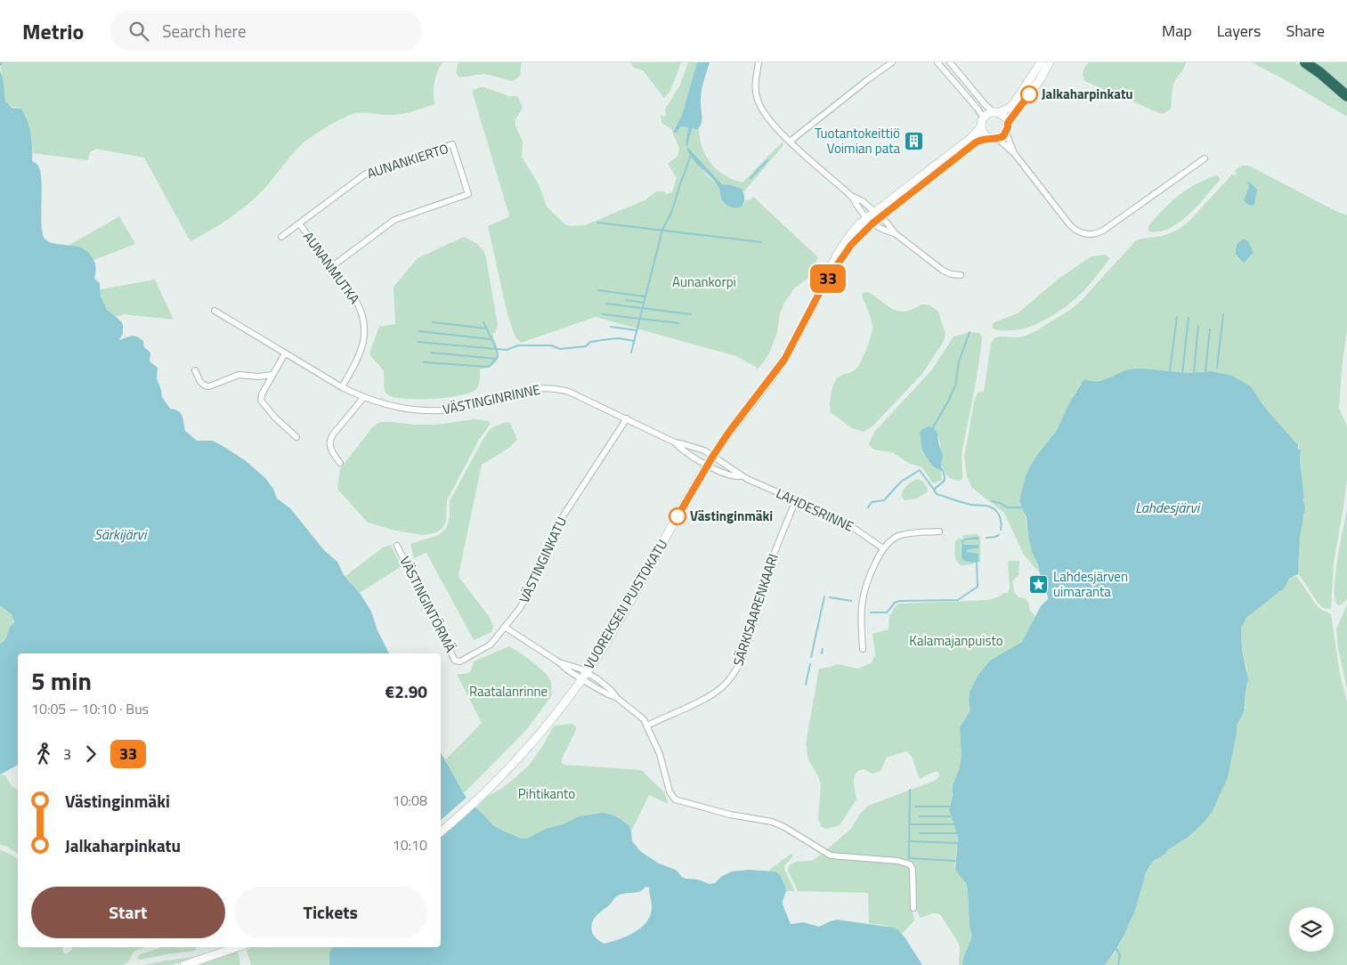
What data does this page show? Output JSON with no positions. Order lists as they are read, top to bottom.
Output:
{
  "streets": {
    "main road": ["VUOREKSEN PUISTOKATU"],
    "street": [
      "AUNANKIERTO",
      "AUNANMUTKA",
      "VÄSTINGINRINNE",
      "LAHDESRINNE",
      "VÄSTINGINKATU",
      "VÄSTINGINTÖRMÄ",
      "SÄRKISAARENKAARI"
    ]
  },
  "crossings": [
    ["AUNANKIERTO", "AUNANMUTKA"],
    ["AUNANMUTKA", "VÄSTINGINRINNE"],
    ["VÄSTINGINRINNE", "LAHDESRINNE"],
    ["VÄSTINGINRINNE", "VÄSTINGINKATU"],
    ["VÄSTINGINRINNE", "VUOREKSEN PUISTOKATU"],
    ["LAHDESRINNE", "VUOREKSEN PUISTOKATU"],
    ["LAHDESRINNE", "SÄRKISAARENKAARI"],
    ["VÄSTINGINKATU", "VÄSTINGINTÖRMÄ"]
  ],
  "water": ["Lahdesjärvi", "Särkijärvi"],
  "parks": [
    "Aunankorpi",
    "Kalamajanpuisto",
    "Raatalanrinne",
    "Pihtikanto"
  ],
  "places": {
    "other": ["Jalkaharpinkatu", "Västinginmäki"],
    "building": ["Tuotantokeittiö Voimian pata"],
    "place": ["Lahdesjärven uimaranta"]
  },
  "lines": ["bus line 33"],
  "page": {
    "header": "Metrio",
    "search": "Search here",
    "nav": ["Map", "Layers", "Share"],
    "on_map": "33",
    "heading": ["5 min", "10:05 – 10:10 · Bus", "€2.90"],
    "legs": ["3", "33"],
    "list": [
      {
        "name": "Västinginmäki",
        "value": "10:08"
      },
      {
        "name": "Jalkaharpinkatu",
        "value": "10:10"
      }
    ],
    "buttons": ["Start", "Tickets"]
  }
}
